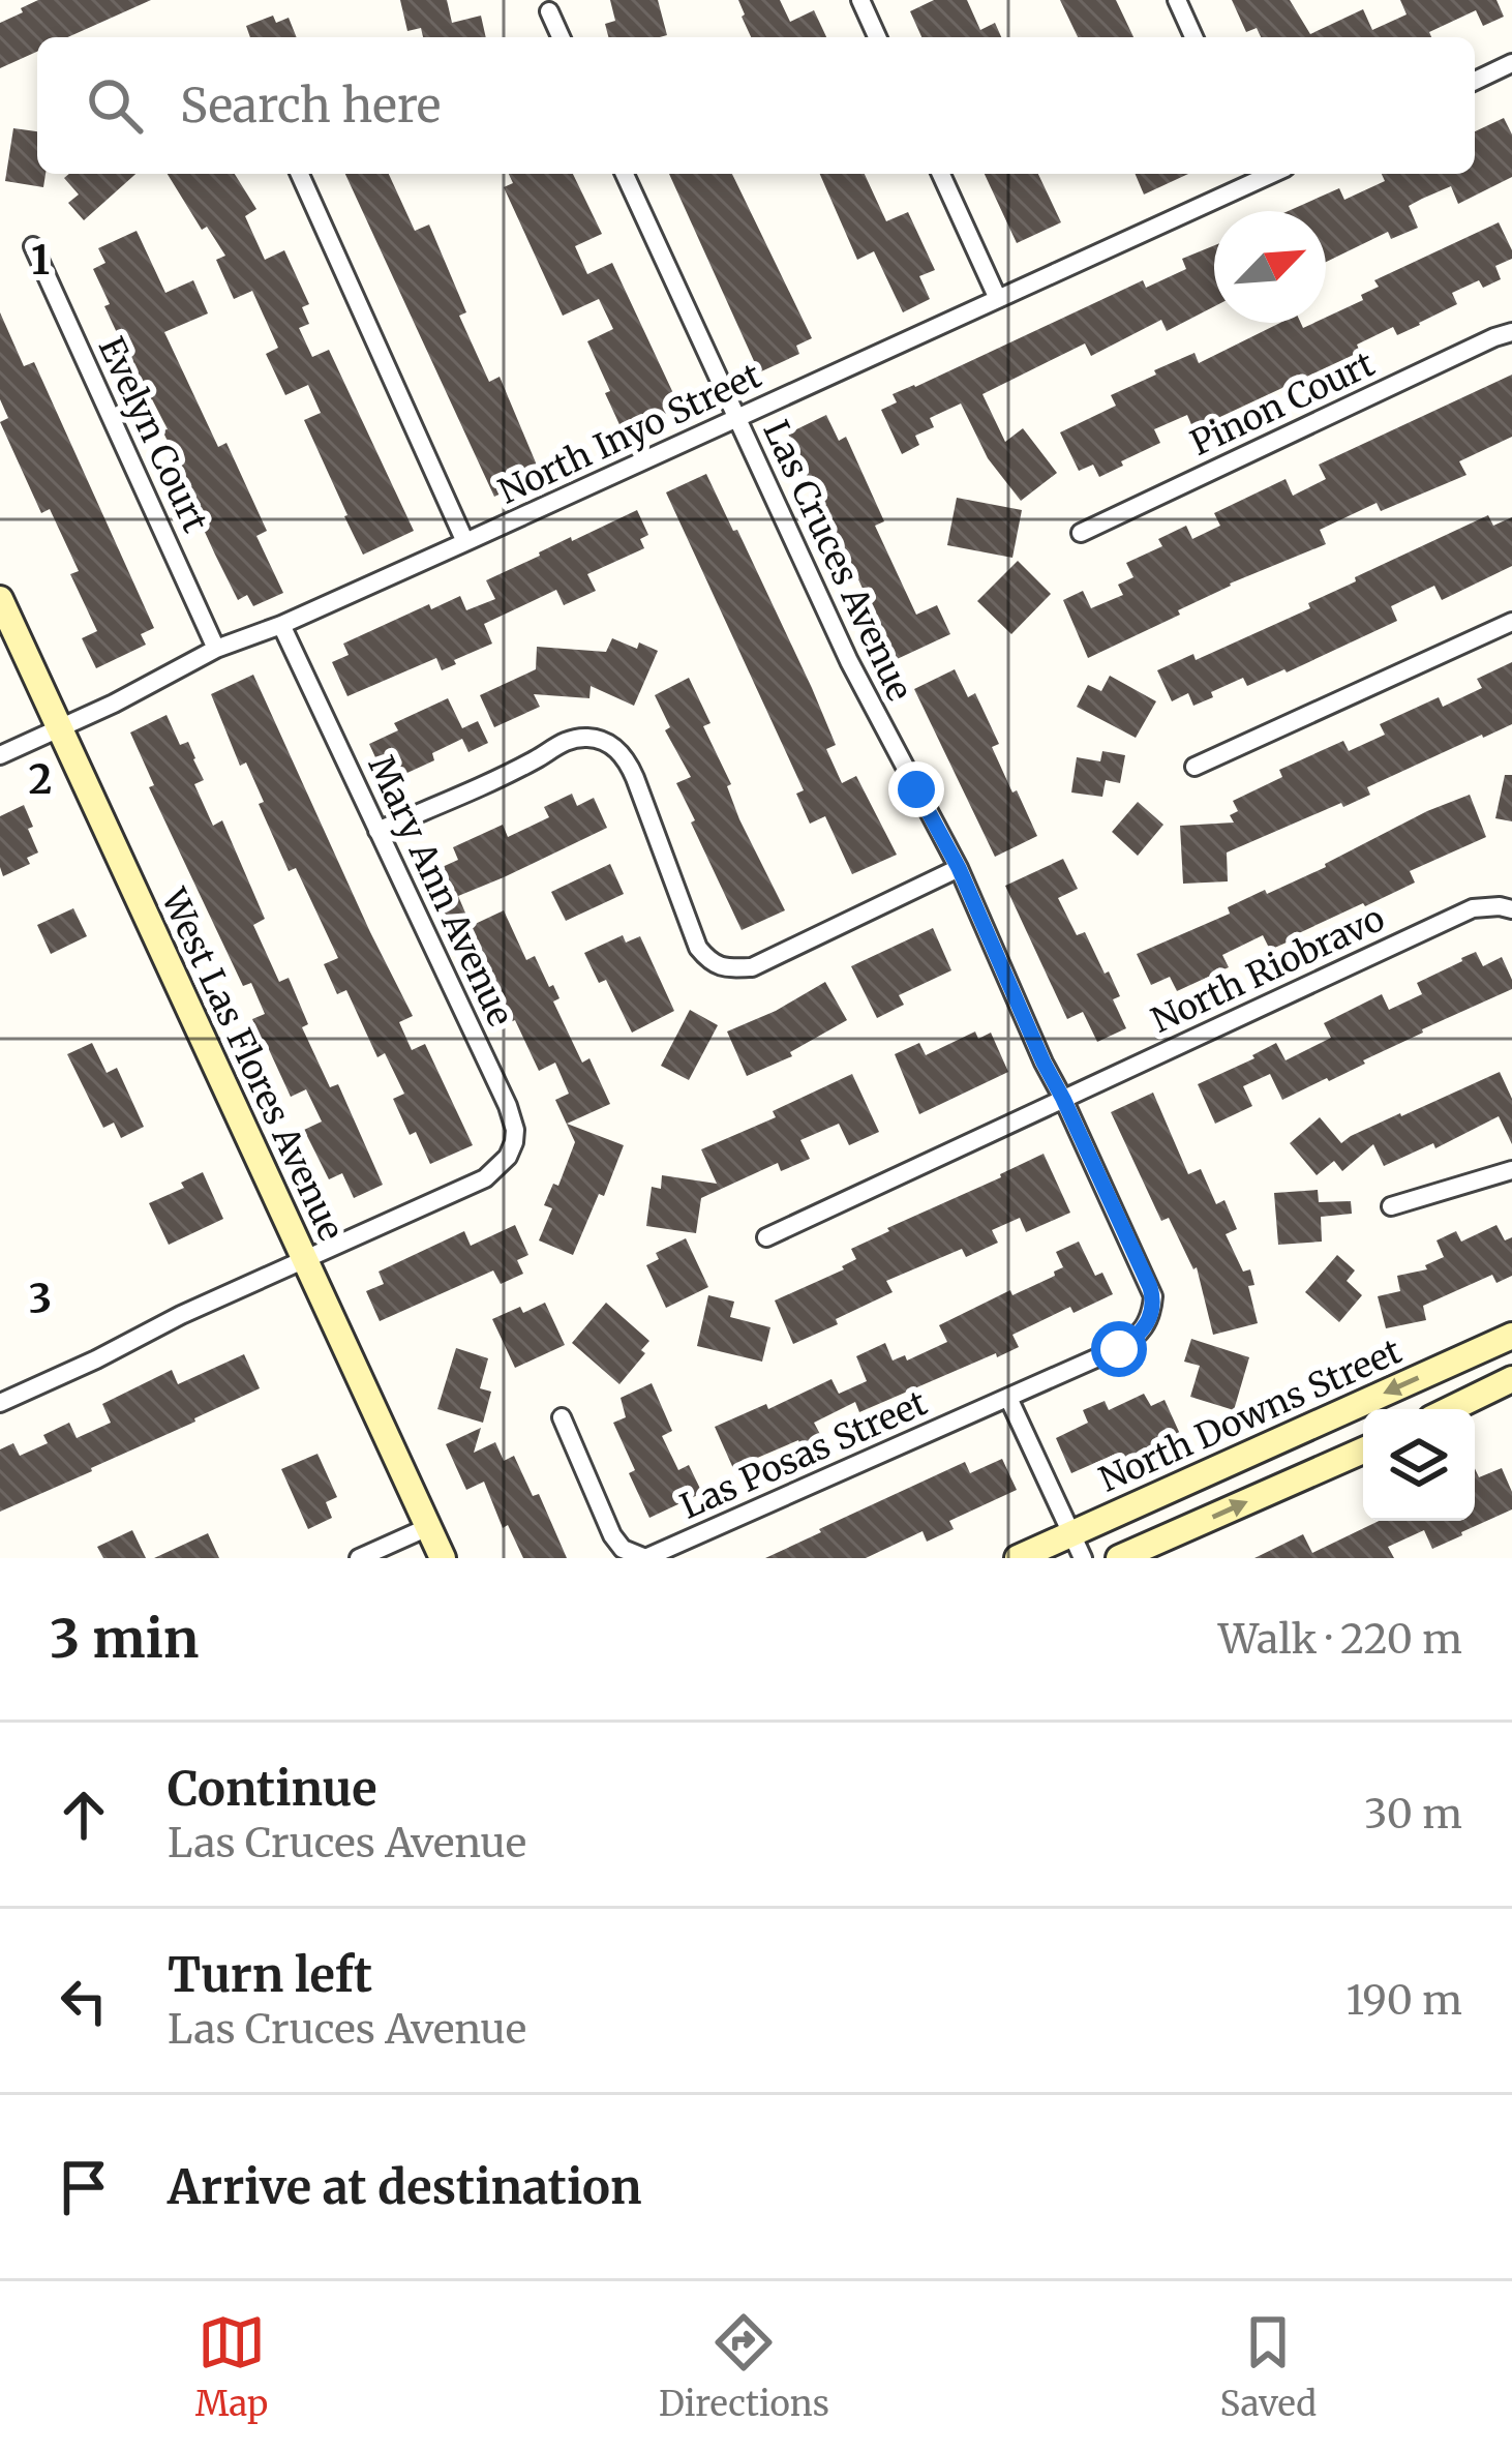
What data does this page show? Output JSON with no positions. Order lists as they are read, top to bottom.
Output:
{
  "streets": {
    "street": [
      "Pinon Court",
      "North Inyo Street",
      "Evelyn Court",
      "Las Cruces Avenue",
      "Mary Ann Avenue",
      "North Riobravo",
      "West Las Flores Avenue",
      "North Downs Street",
      "Las Posas Street"
    ]
  },
  "crossings": [
    ["North Inyo Street", "Evelyn Court"],
    ["North Inyo Street", "Las Cruces Avenue"],
    ["North Inyo Street", "Mary Ann Avenue"],
    ["North Inyo Street", "West Las Flores Avenue"],
    ["Las Cruces Avenue", "North Riobravo"],
    ["Las Cruces Avenue", "Las Posas Street"],
    ["Mary Ann Avenue", "West Las Flores Avenue"]
  ],
  "north": "top right",
  "page": {
    "search": "Search here",
    "heading": ["3 min", "Walk · 220 m"],
    "list": [
      ["Continue", "Las Cruces Avenue", "30 m"],
      ["Turn left", "Las Cruces Avenue", "190 m"],
      "Arrive at destination"
    ],
    "nav": ["Map", "Directions", "Saved"]
  },
  "grid": {
    "rows": ["1", "2", "3"]
  }
}
